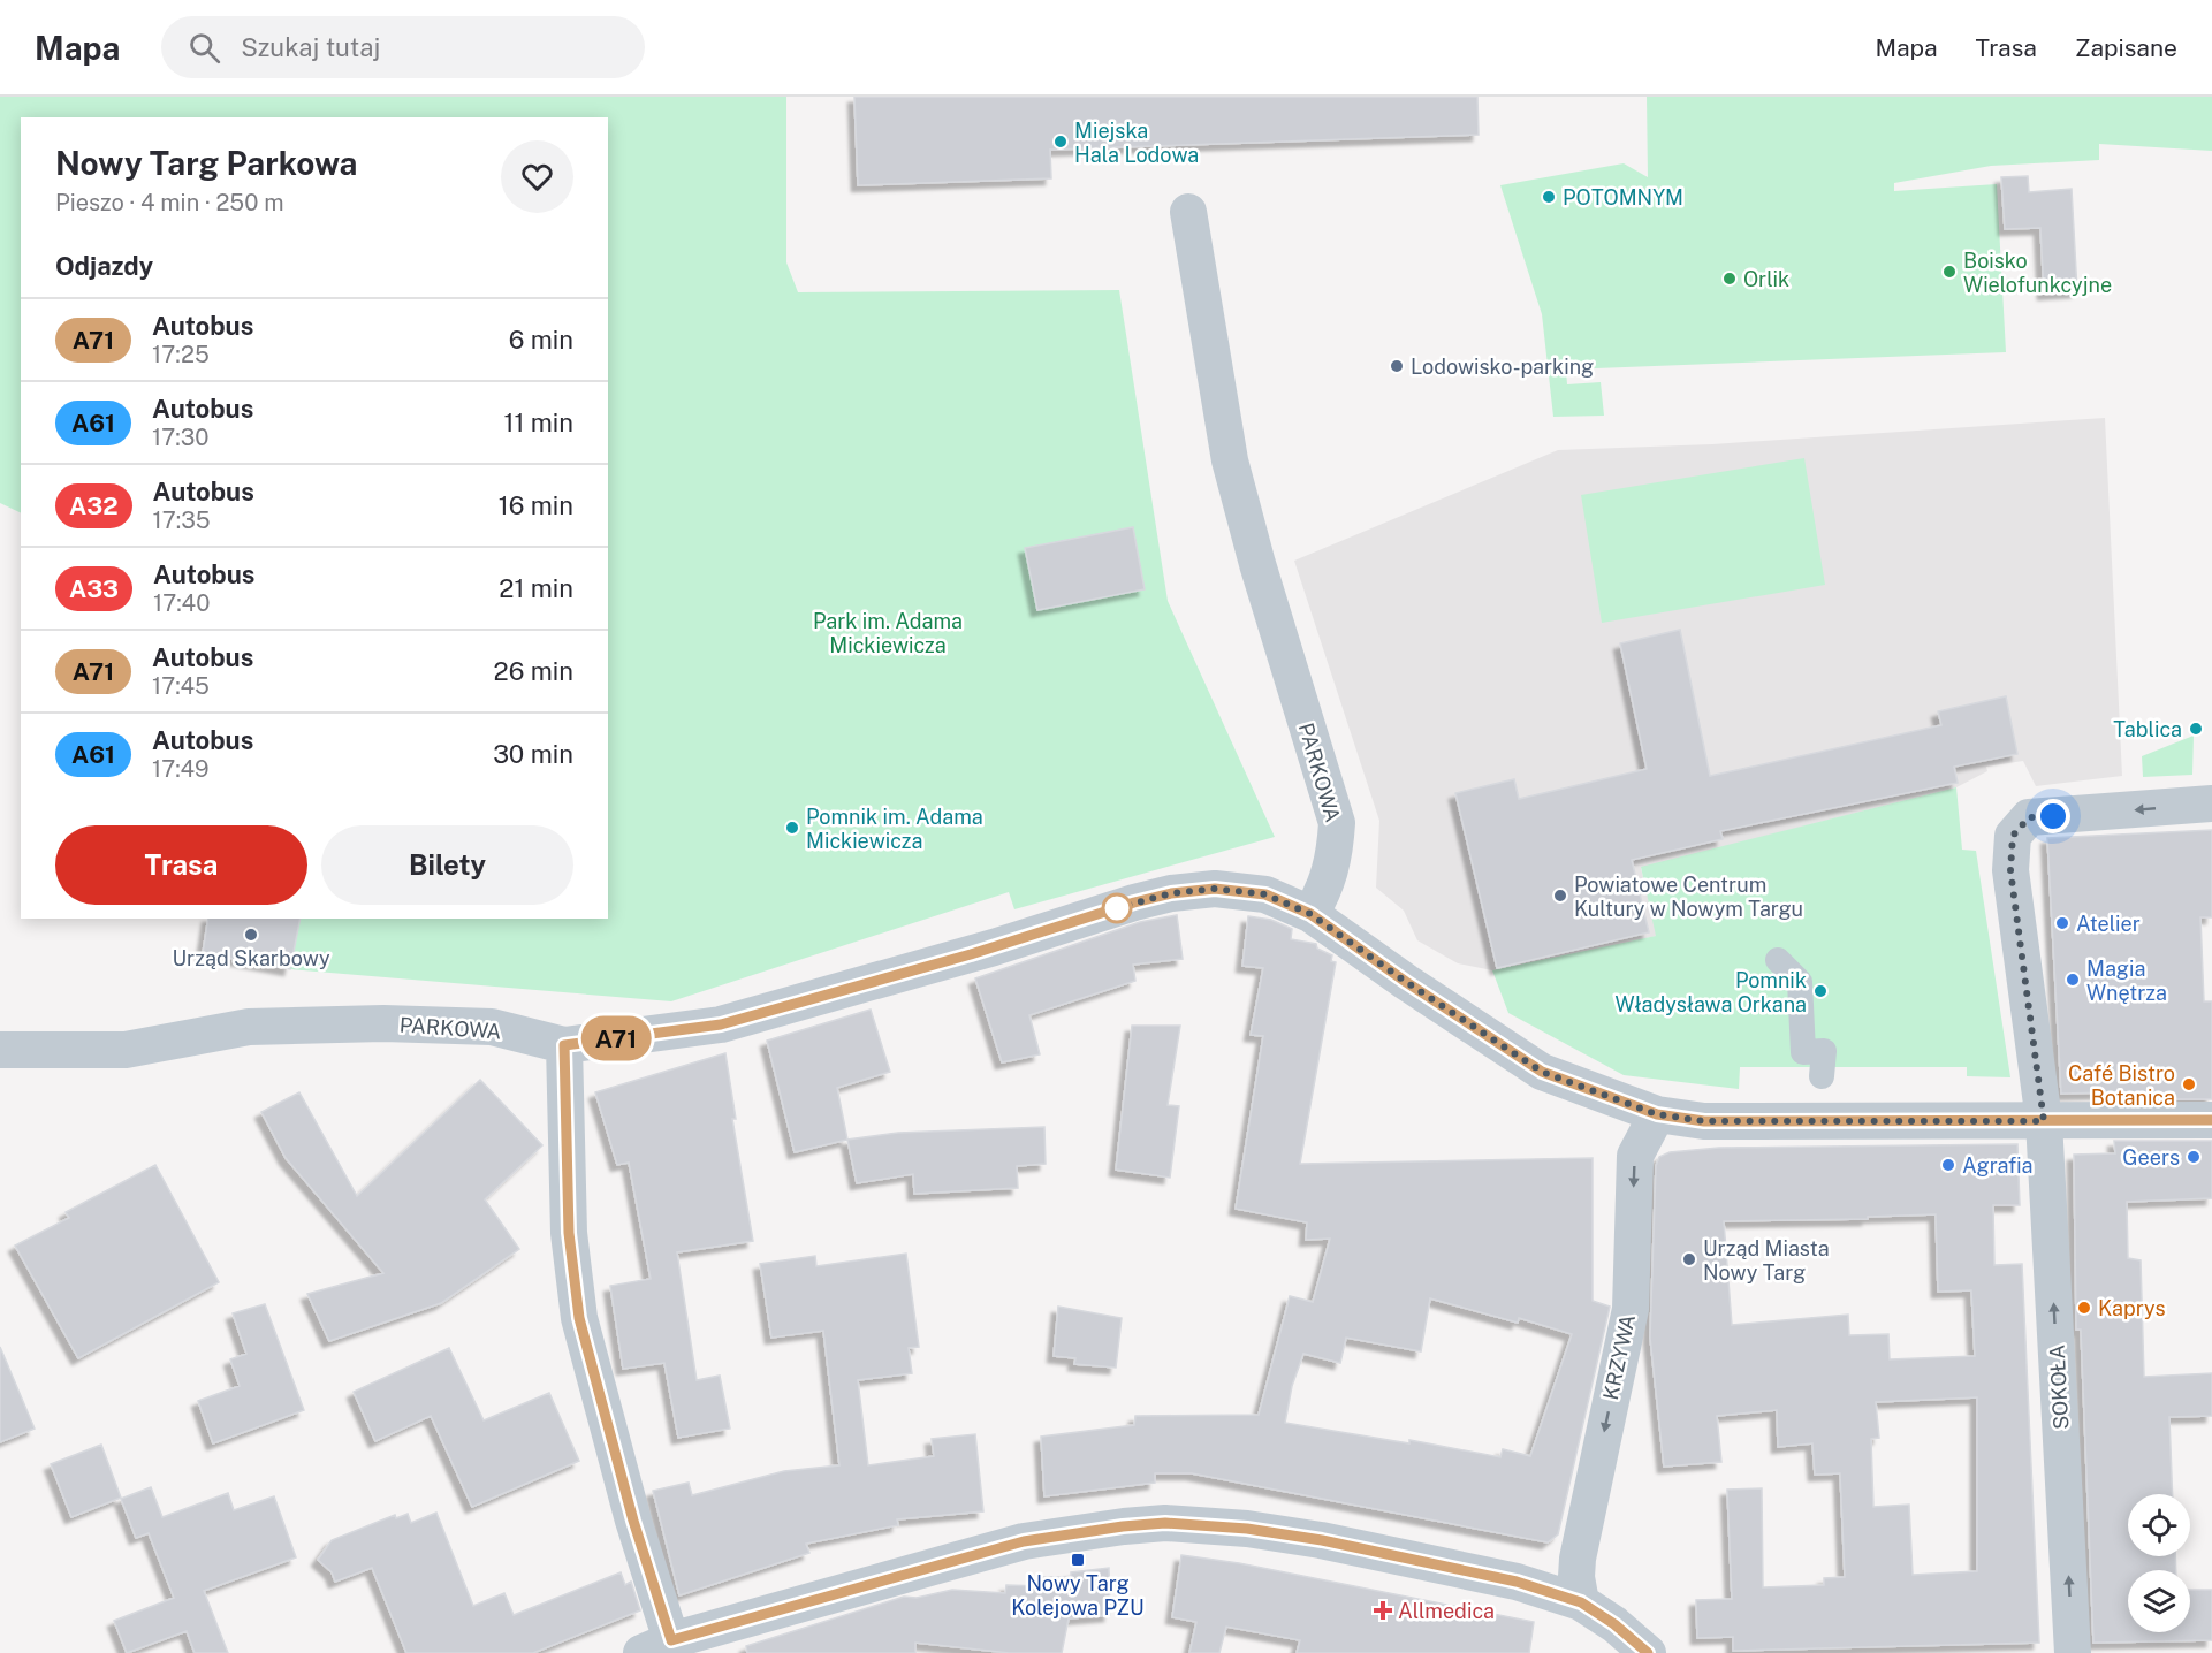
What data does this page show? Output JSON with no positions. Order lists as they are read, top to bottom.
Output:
{
  "streets": {
    "street": ["PARKOWA", "KRZYWA", "SOKOŁA"]
  },
  "one_way": ["KRZYWA"],
  "parks": ["Park im. Adama Mickiewicza"],
  "places": {
    "other": [
      "Miejska Hala Lodowa",
      "POTOMNYM",
      "Boisko Wielofunkcyjne",
      "Orlik",
      "Lodowisko-parking",
      "Tablica",
      "Pomnik im. Adama Mickiewicza",
      "Powiatowe Centrum Kultury w Nowym Targu",
      "Atelier",
      "Urząd Skarbowy",
      "Magia Wnętrza",
      "Pomnik Władysława Orkana",
      "Café Bistro Botanica",
      "Geers",
      "Agrafia",
      "Urząd Miasta Nowy Targ",
      "Kaprys"
    ],
    "transit": ["Nowy Targ Kolejowa PZU"],
    "health": ["Allmedica"]
  },
  "lines": ["bus line A71"],
  "page": {
    "header": "Mapa",
    "search": "Szukaj tutaj",
    "nav": ["Mapa", "Trasa", "Zapisane"],
    "on_map": "A71",
    "heading": [
      ["Nowy Targ Parkowa", "Pieszo · 4 min · 250 m"],
      "Odjazdy"
    ],
    "list": [
      {
        "mark": "A71",
        "name": "Autobus",
        "note": "17:25",
        "value": "6 min"
      },
      {
        "mark": "A61",
        "name": "Autobus",
        "note": "17:30",
        "value": "11 min"
      },
      {
        "mark": "A32",
        "name": "Autobus",
        "note": "17:35",
        "value": "16 min"
      },
      {
        "mark": "A33",
        "name": "Autobus",
        "note": "17:40",
        "value": "21 min"
      },
      {
        "mark": "A71",
        "name": "Autobus",
        "note": "17:45",
        "value": "26 min"
      },
      {
        "mark": "A61",
        "name": "Autobus",
        "note": "17:49",
        "value": "30 min"
      }
    ],
    "buttons": ["Trasa", "Bilety"]
  }
}
